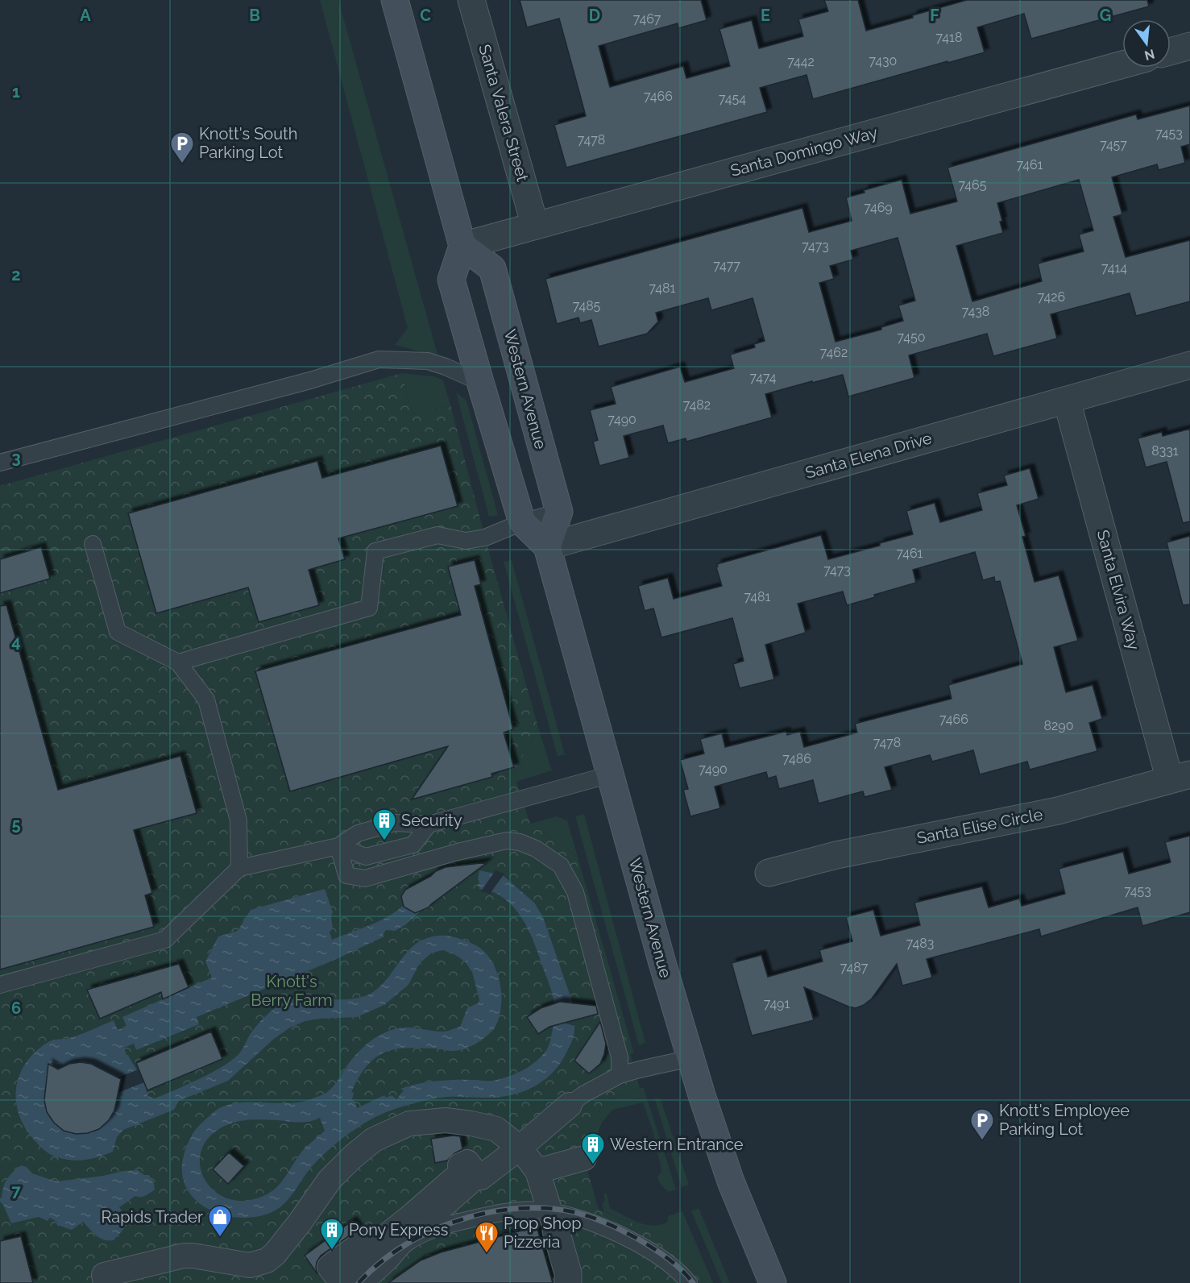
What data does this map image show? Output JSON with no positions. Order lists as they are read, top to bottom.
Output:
{
  "streets": {
    "main road": ["Western Avenue"],
    "street": [
      "Santa Valera Street",
      "Santa Domingo Way",
      "Santa Elena Drive",
      "Santa Elvira Way",
      "Santa Elise Circle"
    ]
  },
  "crossings": [
    ["Santa Valera Street", "Santa Domingo Way"],
    ["Santa Domingo Way", "Western Avenue"],
    ["Western Avenue", "Santa Elena Drive"],
    ["Santa Elena Drive", "Santa Elvira Way"],
    ["Santa Elvira Way", "Santa Elise Circle"]
  ],
  "parks": ["Knott's Berry Farm"],
  "places": {
    "parking": ["Knott's South Parking Lot", "Knott's Employee Parking Lot"],
    "building": ["Security", "Western Entrance", "Pony Express"],
    "shop": ["Rapids Trader"],
    "restaurant": ["Prop Shop Pizzeria"]
  },
  "house_numbers": [
    "7467",
    "7418",
    "7430",
    "7442",
    "7466",
    "7454",
    "7453",
    "7478",
    "7457",
    "7461",
    "7465",
    "7469",
    "7473",
    "7477",
    "7414",
    "7481",
    "7426",
    "7485",
    "7438",
    "7450",
    "7462",
    "7474",
    "7482",
    "7490",
    "8331",
    "7461",
    "7473",
    "7481",
    "7466",
    "8290",
    "7478",
    "7486",
    "7490",
    "7453",
    "7483",
    "7487",
    "7491"
  ],
  "north": "bottom",
  "grid": {
    "columns": [
      "A",
      "B",
      "C",
      "D",
      "E",
      "F",
      "G"
    ],
    "rows": [
      "1",
      "2",
      "3",
      "4",
      "5",
      "6",
      "7"
    ]
  }
}
